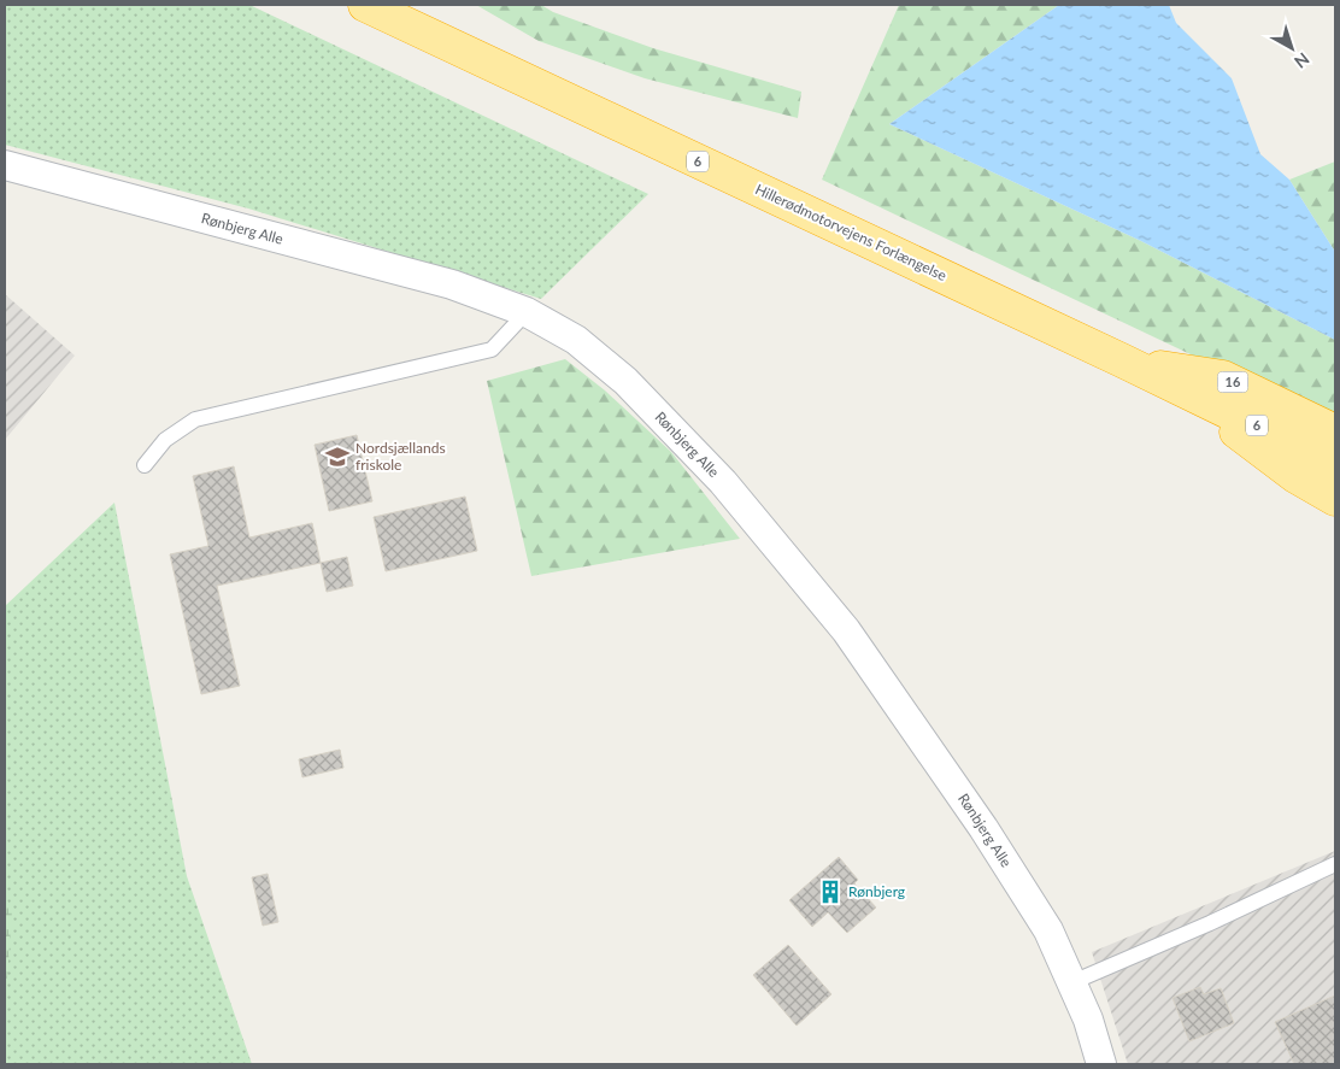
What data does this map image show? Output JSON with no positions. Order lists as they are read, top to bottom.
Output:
{
  "streets": {
    "highway": ["6", "Hillerødmotorvejens Forlængelse", "16"],
    "street": ["Rønbjerg Alle"]
  },
  "crossings": [
    ["Hillerødmotorvejens Forlængelse", "16"]
  ],
  "places": {
    "school or university": ["Nordsjællands friskole"],
    "building": ["Rønbjerg"]
  },
  "north": "bottom right"
}
